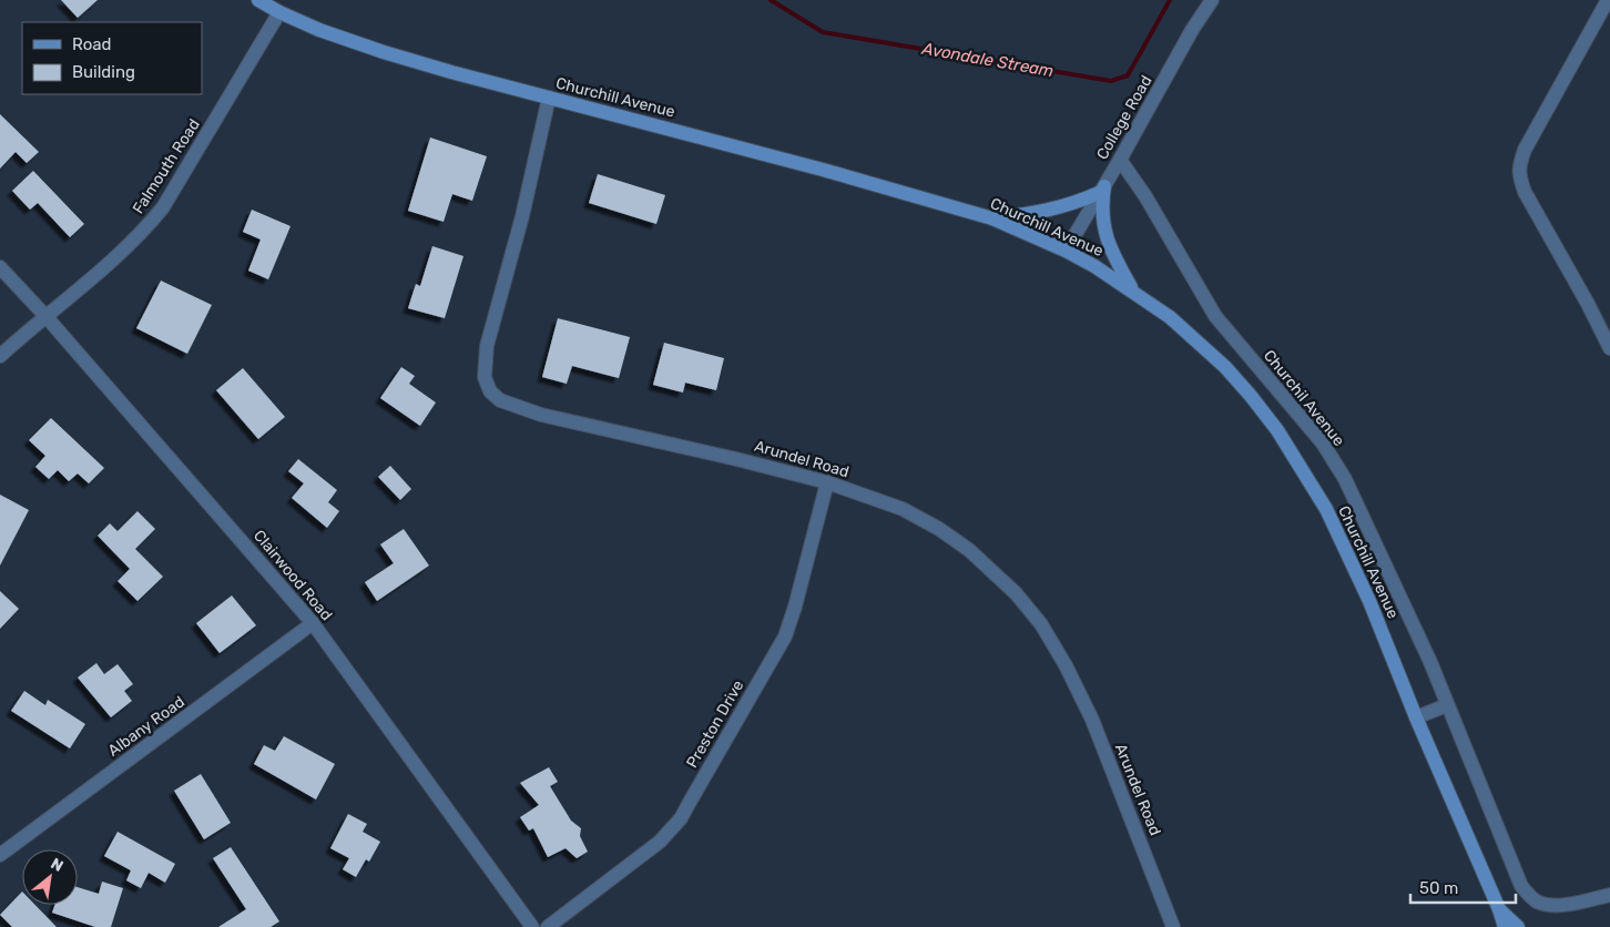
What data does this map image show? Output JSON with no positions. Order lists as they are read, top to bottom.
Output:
{
  "streets": {
    "main road": ["Churchill Avenue"],
    "street": [
      "College Road",
      "Falmouth Road",
      "Churchil Avenue",
      "Arundel Road",
      "Clairwood Road",
      "Preston Drive",
      "Albany Road"
    ]
  },
  "crossings": [
    ["Churchill Avenue", "College Road"],
    ["Churchill Avenue", "Falmouth Road"],
    ["Churchill Avenue", "Arundel Road"],
    ["College Road", "Churchil Avenue"],
    ["Falmouth Road", "Clairwood Road"],
    ["Arundel Road", "Preston Drive"],
    ["Clairwood Road", "Albany Road"]
  ],
  "water": ["Avondale Stream"],
  "legend": ["Road", "Building"],
  "scale_bar": "50 m",
  "north": "top right"
}
